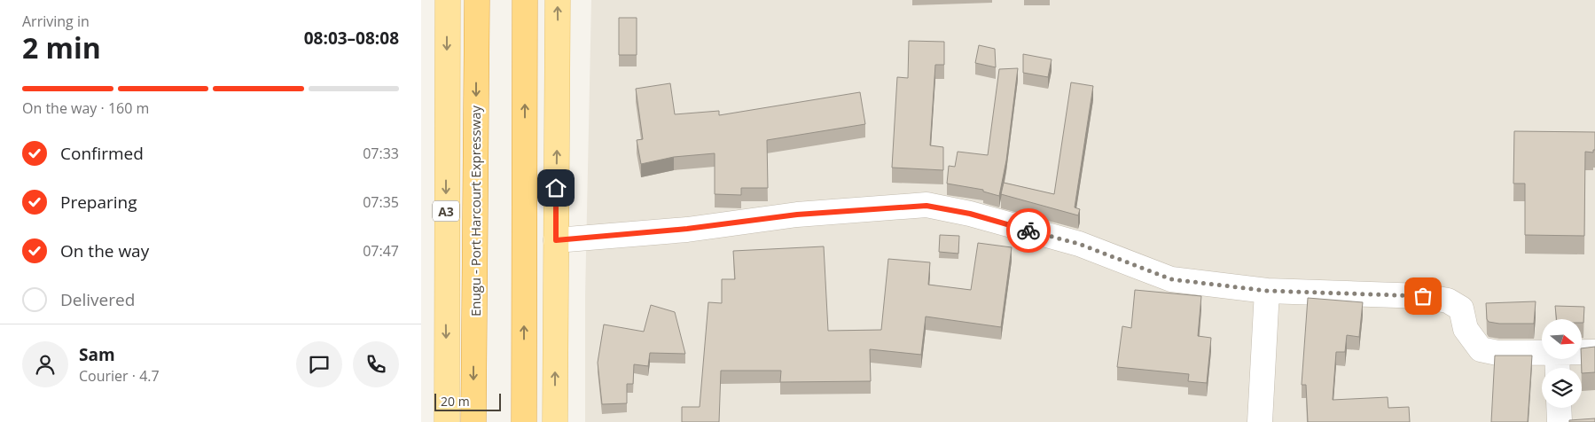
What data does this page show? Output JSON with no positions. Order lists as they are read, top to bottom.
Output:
{
  "streets": {
    "highway": ["Enugu - Port Harcourt Expressway"],
    "main road": ["A3"]
  },
  "scale_bar": "20 m",
  "north": "right",
  "page": {
    "heading": ["2 min", "Arriving in", "08:03–08:08"],
    "panel": ["Sam", "Courier · 4.7"],
    "bar": "On the way · 160 m",
    "list": [
      ["Confirmed", "07:33"],
      ["Preparing", "07:35"],
      ["On the way", "07:47"],
      "Delivered"
    ],
    "scale": "20 m"
  }
}
